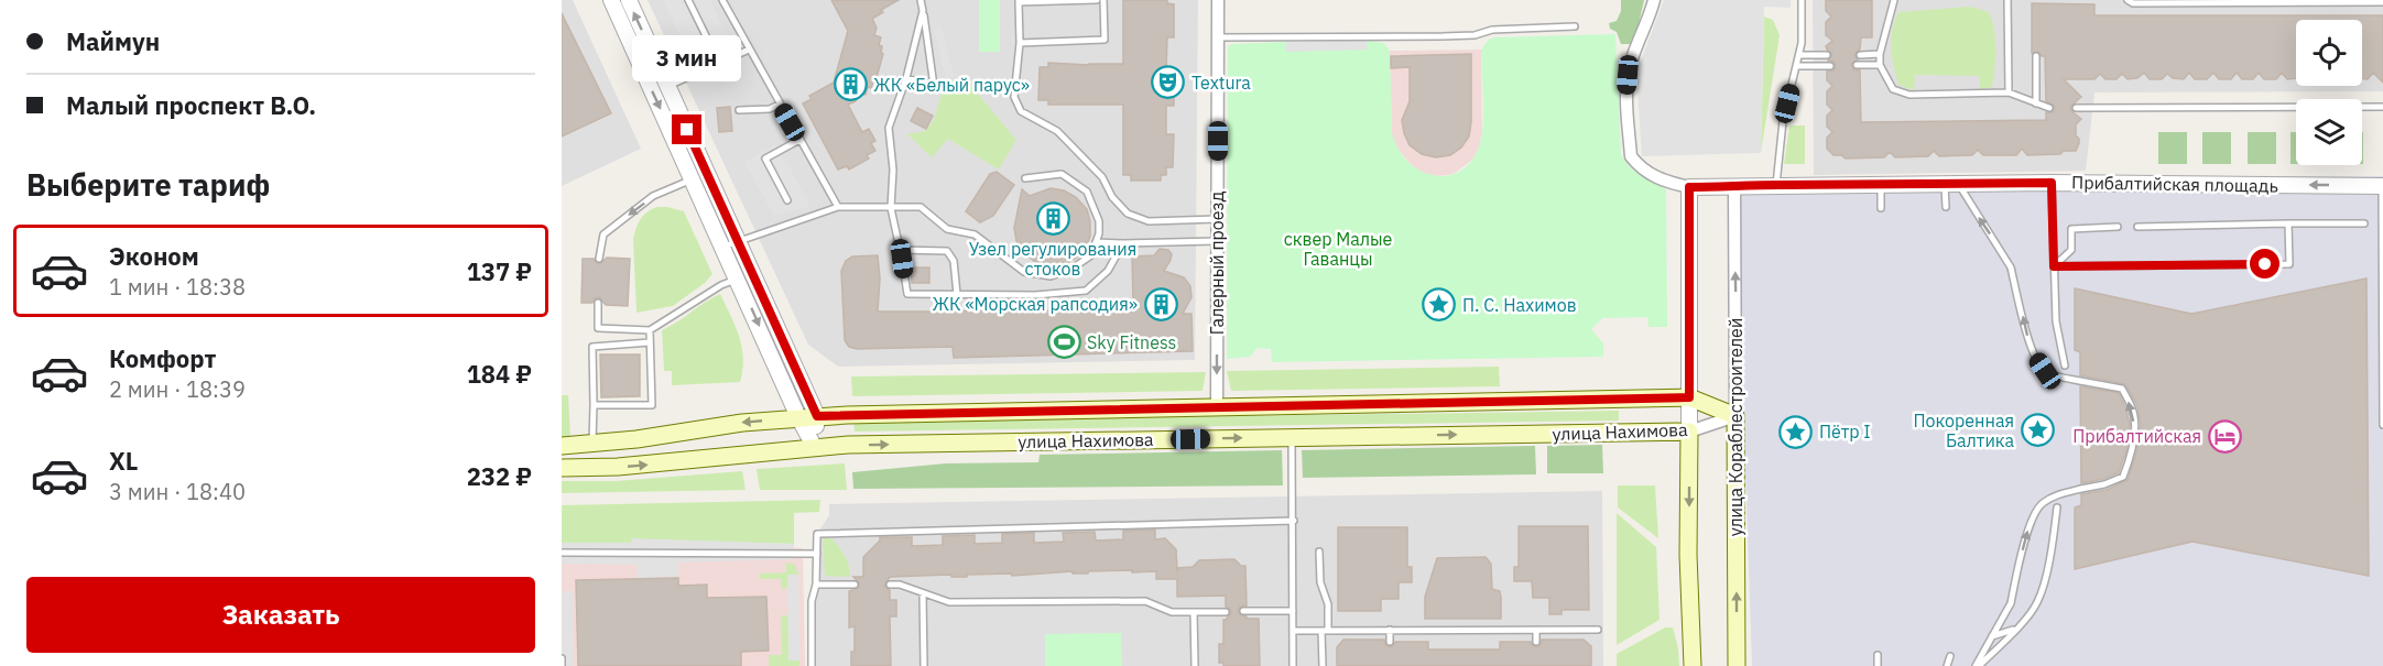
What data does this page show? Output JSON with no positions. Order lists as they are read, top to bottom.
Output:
{
  "streets": {
    "main road": ["улица Кораблестроителей", "улица Нахимова"],
    "street": ["Прибалтийская площадь", "Галерный проезд"]
  },
  "crossings": [
    ["Прибалтийская площадь", "улица Кораблестроителей"],
    ["Галерный проезд", "улица Нахимова"],
    ["улица Кораблестроителей", "улица Нахимова"]
  ],
  "one_way": ["Прибалтийская площадь", "Галерный проезд"],
  "parks": ["сквер Малые Гаванцы"],
  "places": {
    "theatre": ["Textura"],
    "building": ["ЖК «Белый парус»", "Узел регулирования стоков", "ЖК «Морская рапсодия»"],
    "place": ["П. С. Нахимов", "Покоренная Балтика", "Пётр I"],
    "sports": ["Sky Fitness"],
    "hotel": ["Прибалтийская"]
  },
  "page": {
    "banner": ["Маймун", "Малый проспект В.О."],
    "bubble": "3 мин",
    "heading": "Выберите тариф",
    "list": [
      {
        "name": "Эконом",
        "note": "1 мин · 18:38",
        "value": "137 ₽"
      },
      {
        "name": "Комфорт",
        "note": "2 мин · 18:39",
        "value": "184 ₽"
      },
      {
        "name": "XL",
        "note": "3 мин · 18:40",
        "value": "232 ₽"
      }
    ],
    "buttons": "Заказать"
  }
}
